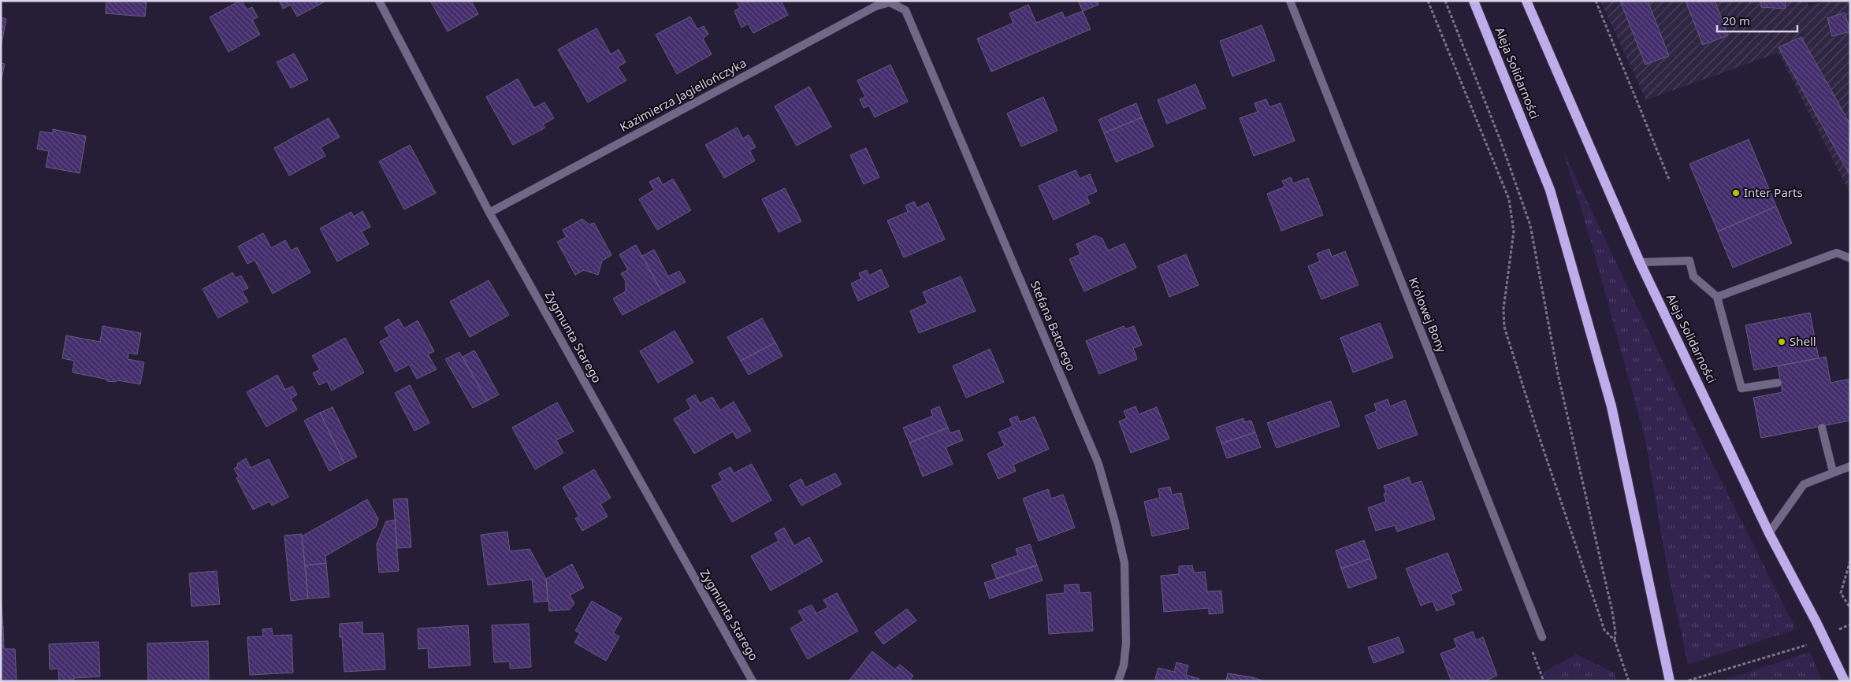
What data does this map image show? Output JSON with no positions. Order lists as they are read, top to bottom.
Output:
{
  "streets": {
    "main road": ["Aleja Solidarności"],
    "street": [
      "Kazimierza Jagiellończyka",
      "Królowej Bony",
      "Stefana Batorego",
      "Zygmunta Starego"
    ]
  },
  "crossings": [
    ["Kazimierza Jagiellończyka", "Stefana Batorego"],
    ["Kazimierza Jagiellończyka", "Zygmunta Starego"]
  ],
  "places": ["Inter Parts", "Shell"],
  "scale_bar": "20 m"
}
